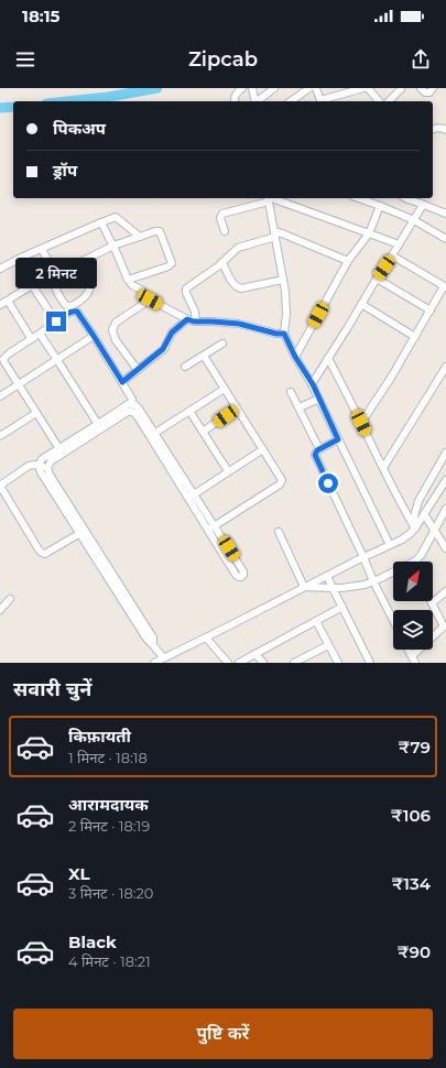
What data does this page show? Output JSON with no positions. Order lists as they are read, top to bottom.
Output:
{
  "north": "top right",
  "page": {
    "status": "18:15",
    "header": "Zipcab",
    "banner": ["पिकअप", "ड्रॉप"],
    "bubble": "2 मिनट",
    "heading": "सवारी चुनें",
    "list": [
      {
        "name": "किफ़ायती",
        "note": "1 मिनट · 18:18",
        "value": "₹79"
      },
      {
        "name": "आरामदायक",
        "note": "2 मिनट · 18:19",
        "value": "₹106"
      },
      {
        "name": "XL",
        "note": "3 मिनट · 18:20",
        "value": "₹134"
      },
      {
        "name": "Black",
        "note": "4 मिनट · 18:21",
        "value": "₹90"
      }
    ],
    "buttons": "पुष्टि करें"
  }
}
